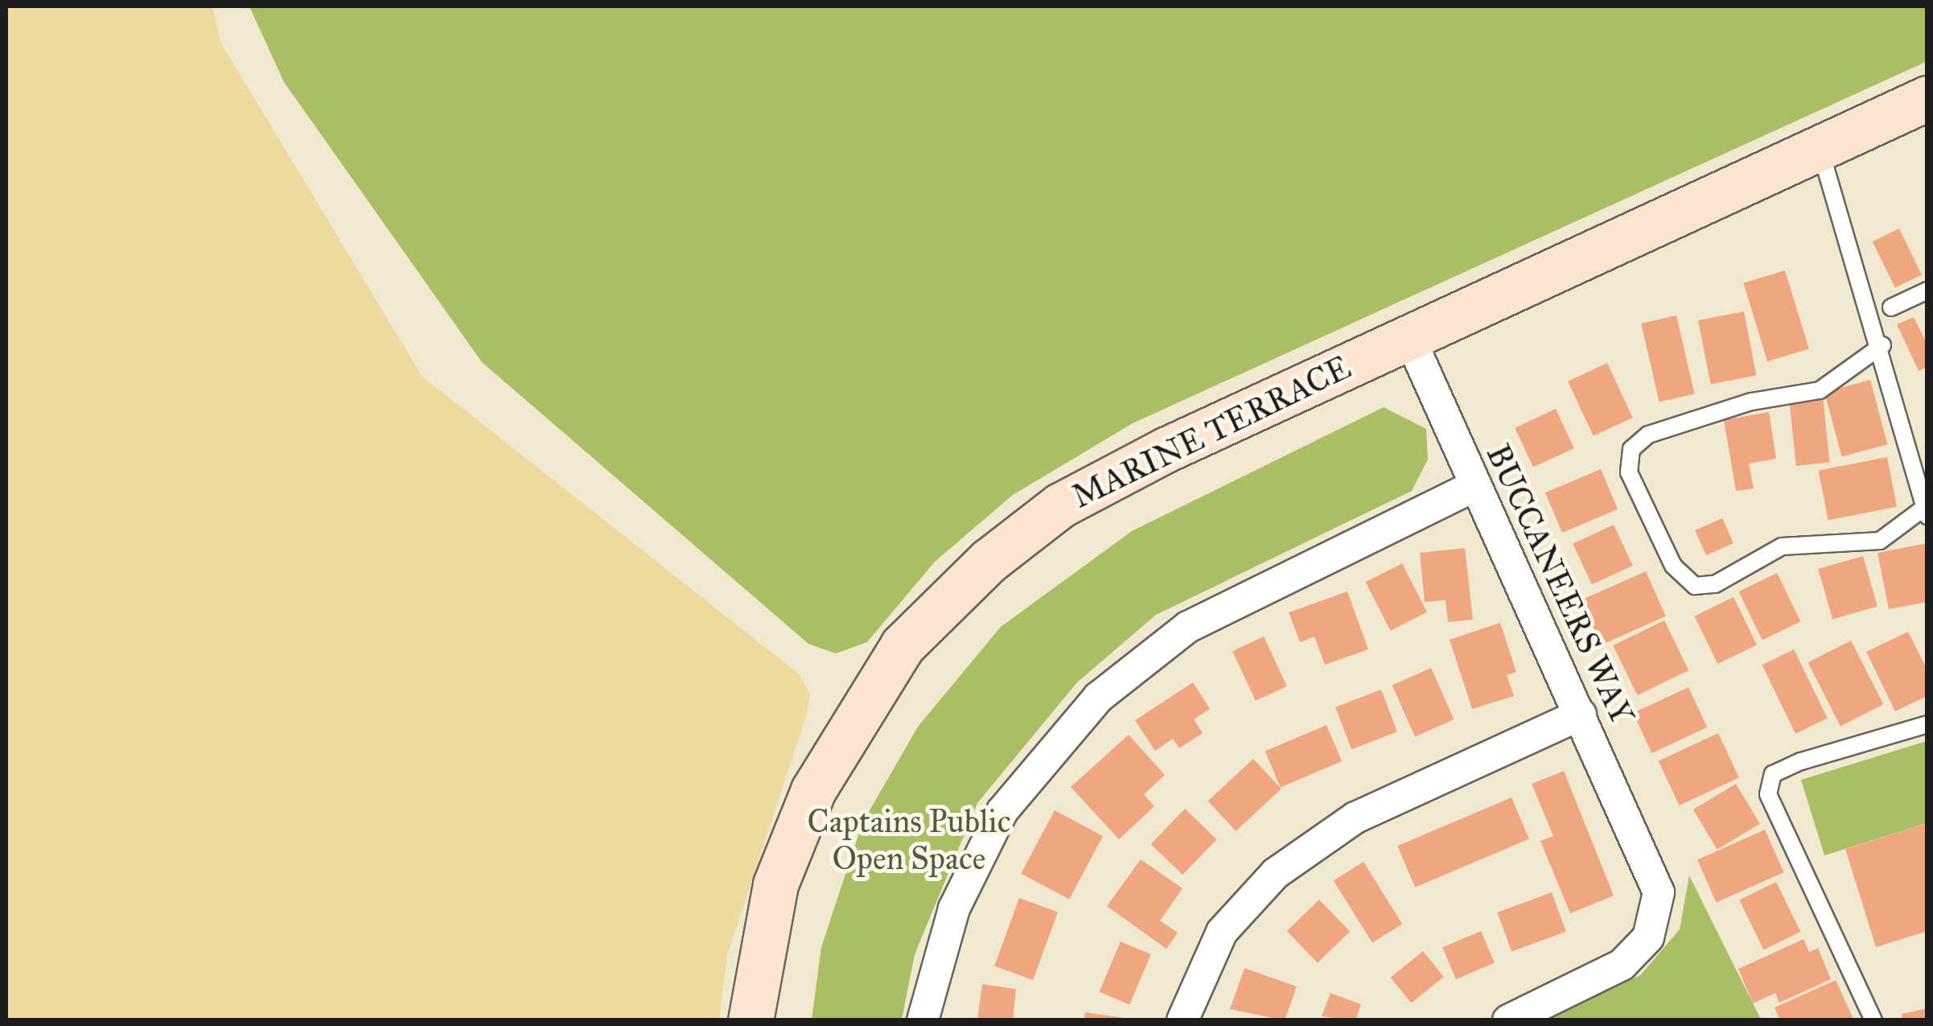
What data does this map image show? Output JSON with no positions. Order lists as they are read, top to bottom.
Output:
{
  "streets": {
    "street": ["MARINE TERRACE", "BUCCANEERS WAY"]
  },
  "crossings": [
    ["MARINE TERRACE", "BUCCANEERS WAY"]
  ],
  "parks": ["Captains Public Open Space"]
}
